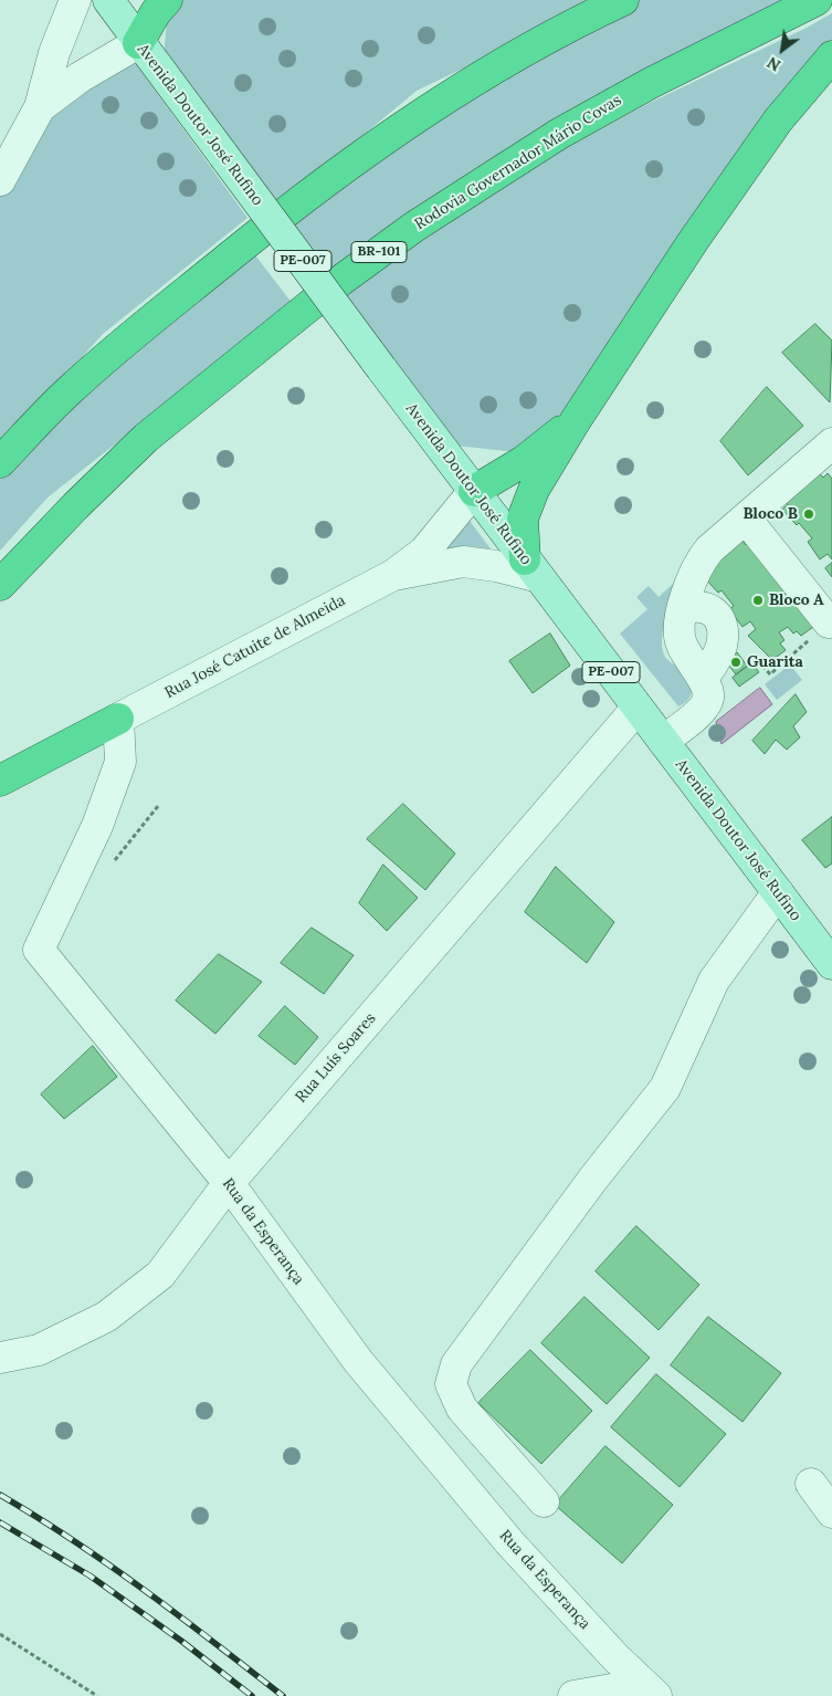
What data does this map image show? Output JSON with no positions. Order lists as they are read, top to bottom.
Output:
{
  "streets": {
    "highway": ["Rodovia Governador Mário Covas", "BR-101"],
    "main road": ["Avenida Doutor José Rufino", "PE-007"],
    "street": ["Rua José Catuite de Almeida", "Rua Luís Soares", "Rua da Esperança"]
  },
  "crossings": [
    ["Avenida Doutor José Rufino", "Rua José Catuite de Almeida"],
    ["Avenida Doutor José Rufino", "Rua Luís Soares"],
    ["Rua José Catuite de Almeida", "Rua da Esperança"],
    ["Rua Luís Soares", "Rua da Esperança"]
  ],
  "places": ["Bloco B", "Bloco A", "Guarita"],
  "north": "bottom left"
}
